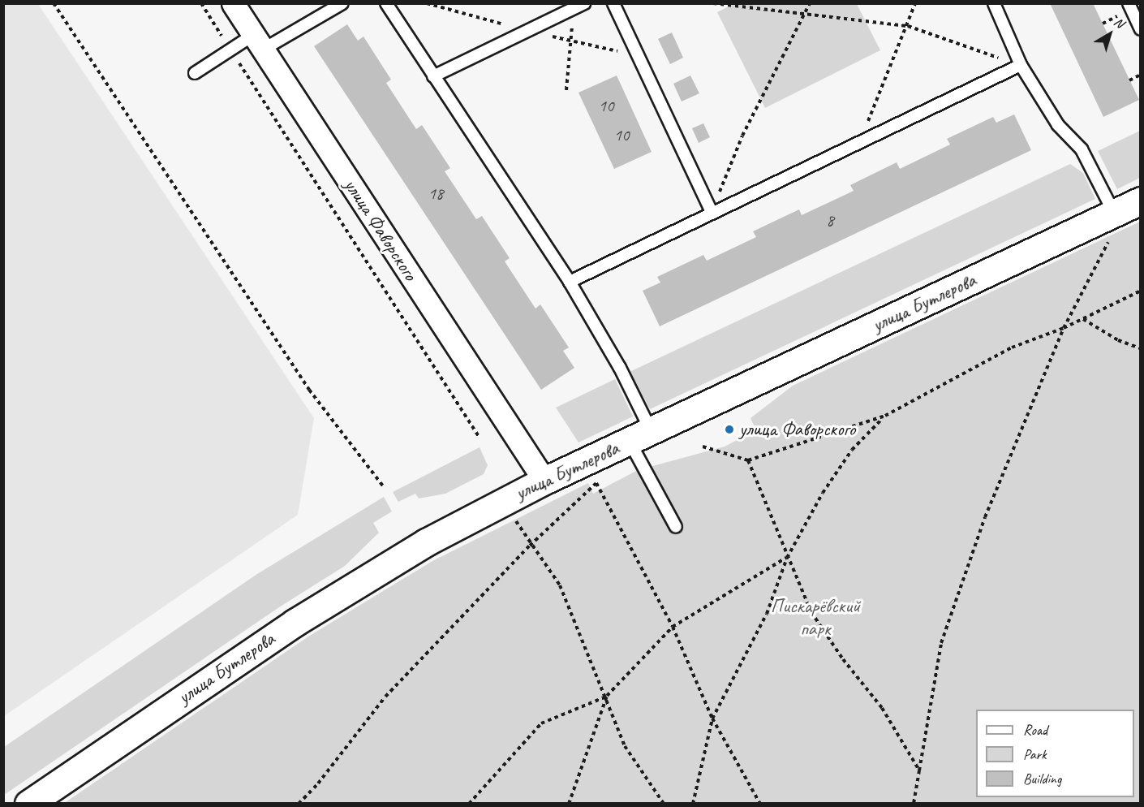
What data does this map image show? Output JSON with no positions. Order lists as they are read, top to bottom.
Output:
{
  "streets": {
    "street": ["улица Фаворского", "улица Бутлерова"]
  },
  "crossings": [
    ["улица Фаворского", "улица Бутлерова"]
  ],
  "parks": ["Пискарёвский парк"],
  "places": ["улица Фаворского"],
  "house_numbers": [
    "10",
    "10",
    "18",
    "8"
  ],
  "legend": ["Road", "Park", "Building"],
  "north": "top right"
}
